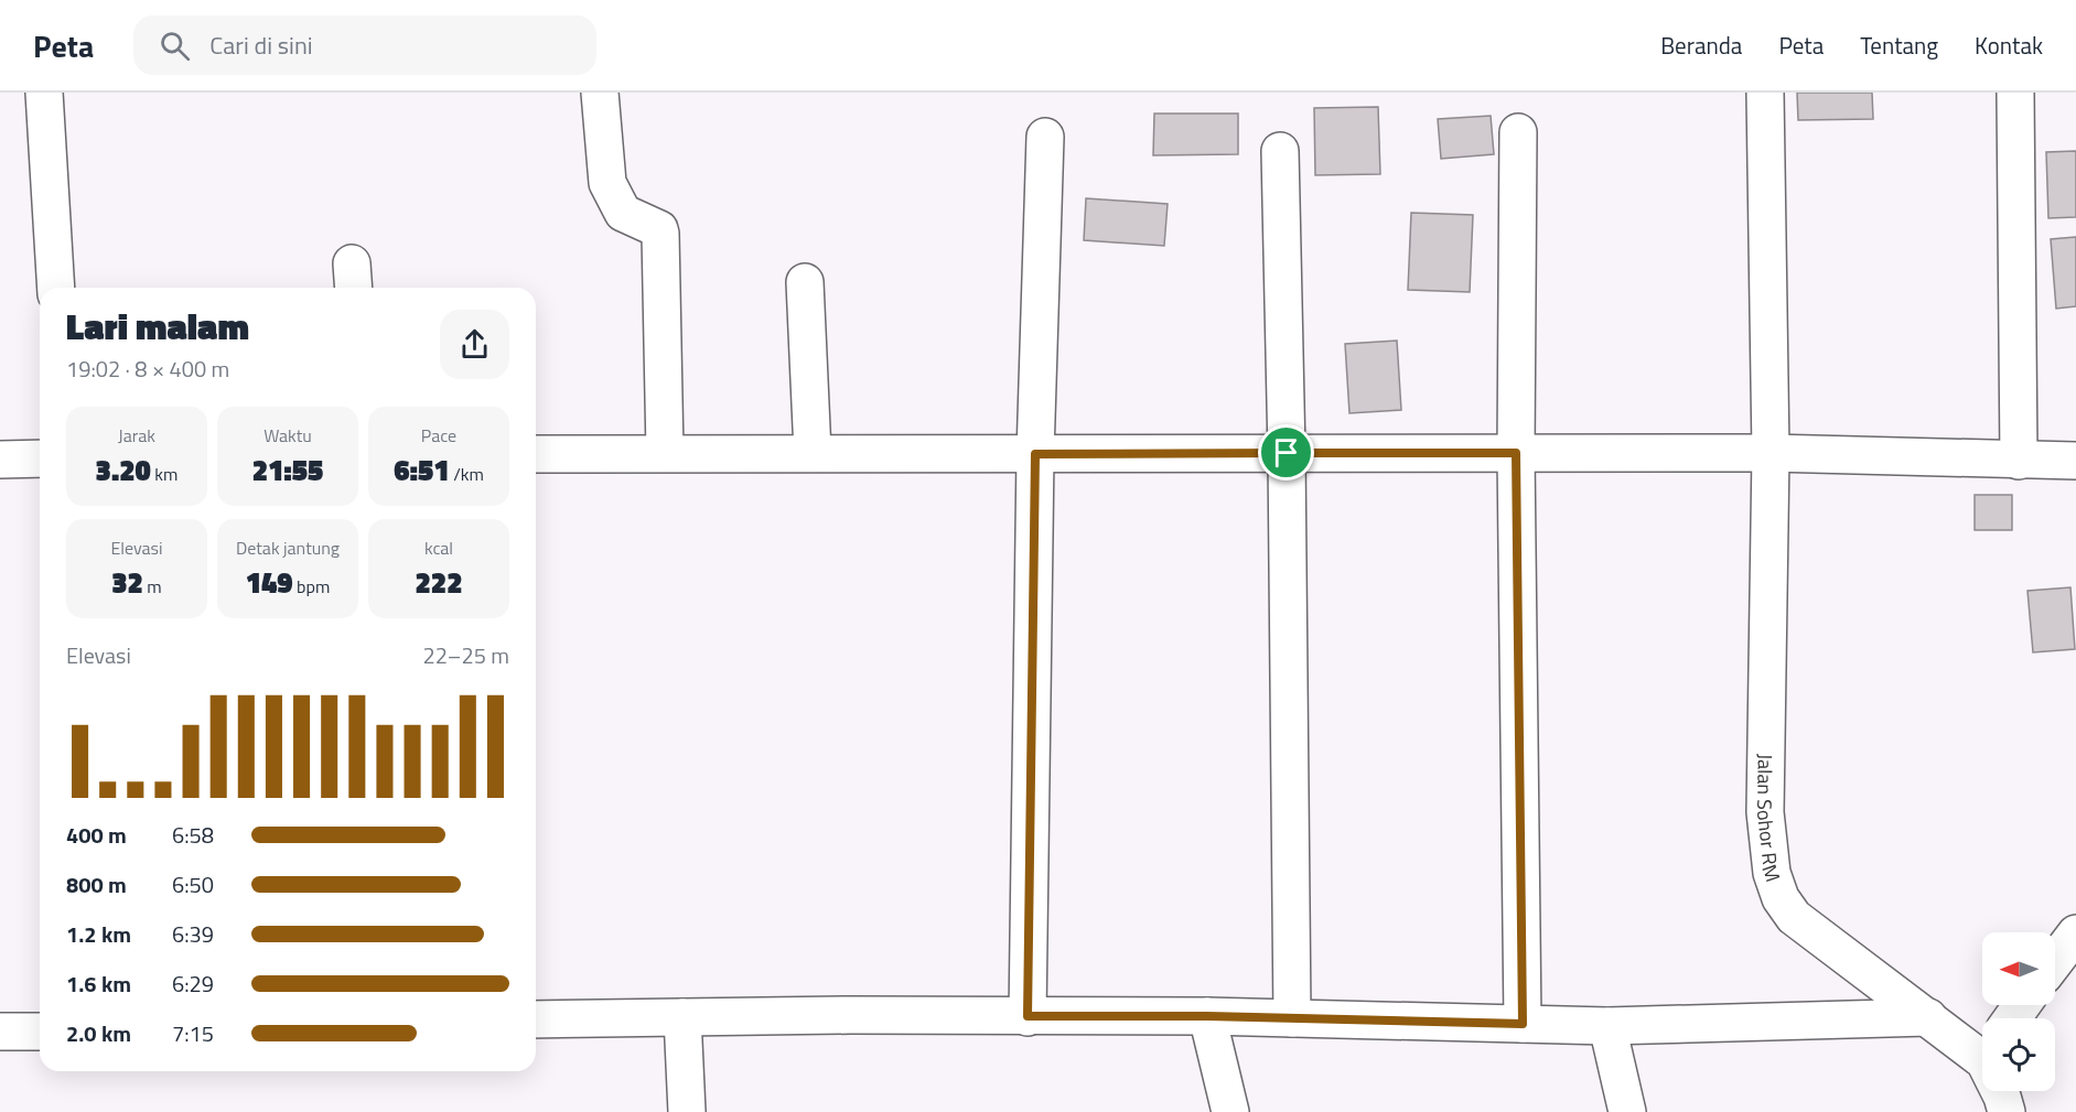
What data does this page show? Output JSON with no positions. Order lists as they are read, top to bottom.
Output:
{
  "streets": {
    "street": ["Jalan Sohor RM"]
  },
  "north": "left",
  "page": {
    "header": "Peta",
    "search": "Cari di sini",
    "nav": [
      "Beranda",
      "Peta",
      "Tentang",
      "Kontak"
    ],
    "heading": ["Lari malam", "19:02 · 8 × 400 m"],
    "stats": [
      ["Jarak", "3.20 km"],
      ["Waktu", "21:55"],
      ["Pace", "6:51 /km"],
      ["Elevasi", "32 m"],
      ["Detak jantung", "149 bpm"],
      ["kcal", "222"]
    ],
    "chart": ["Elevasi", "22–25 m"],
    "list": [
      {
        "name": "400 m",
        "note": "6:58"
      },
      {
        "name": "800 m",
        "note": "6:50"
      },
      {
        "name": "1.2 km",
        "note": "6:39"
      },
      {
        "name": "1.6 km",
        "note": "6:29"
      },
      {
        "name": "2.0 km",
        "note": "7:15"
      }
    ]
  }
}
